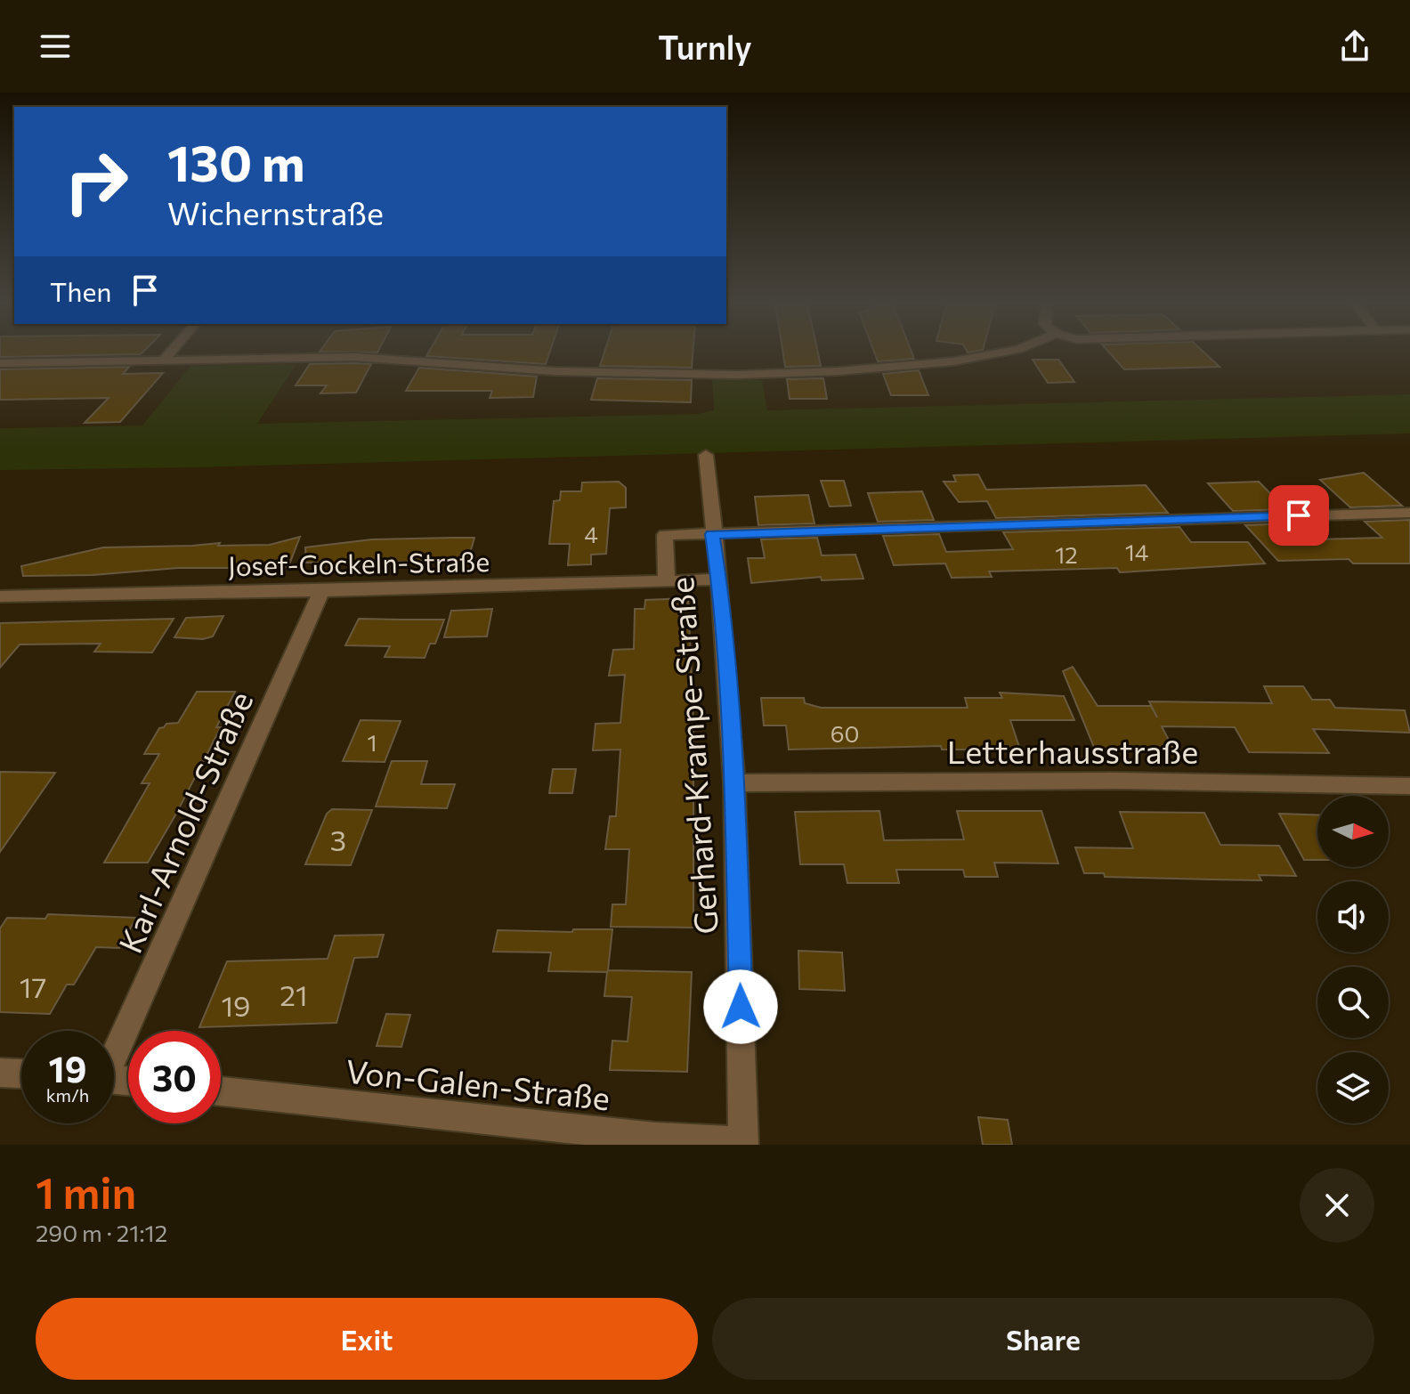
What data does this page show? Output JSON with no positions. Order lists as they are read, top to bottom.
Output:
{
  "streets": {
    "street": [
      "Josef-Gockeln-Straße",
      "Letterhausstraße",
      "Gerhard-Krampe-Straße",
      "Karl-Arnold-Straße",
      "Von-Galen-Straße"
    ]
  },
  "crossings": [
    ["Josef-Gockeln-Straße", "Gerhard-Krampe-Straße"],
    ["Josef-Gockeln-Straße", "Karl-Arnold-Straße"],
    ["Letterhausstraße", "Gerhard-Krampe-Straße"],
    ["Gerhard-Krampe-Straße", "Von-Galen-Straße"]
  ],
  "house_numbers": [
    "4",
    "14",
    "12",
    "60",
    "1",
    "3",
    "17",
    "21",
    "19"
  ],
  "north": "right",
  "page": {
    "header": "Turnly",
    "turn": ["130 m", "Wichernstraße"],
    "then": "Then",
    "speed": "19 km/h",
    "limit": "30",
    "heading": ["1 min", "290 m · 21:12"],
    "buttons": ["Exit", "Share"]
  }
}
